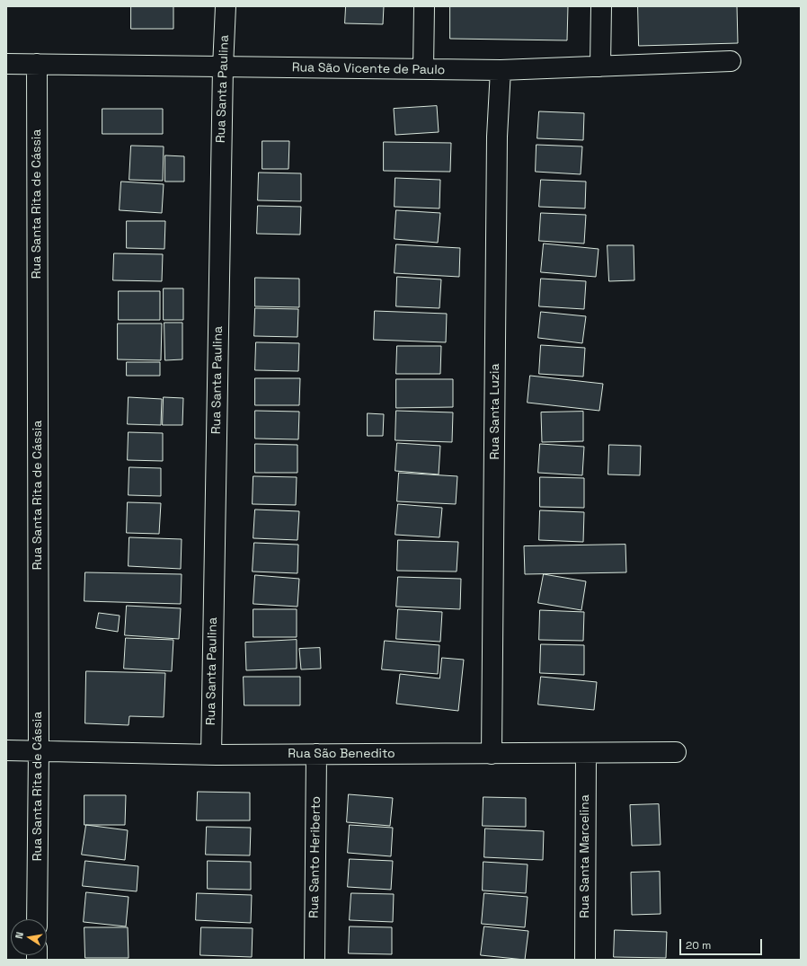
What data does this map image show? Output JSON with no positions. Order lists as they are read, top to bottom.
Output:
{
  "streets": {
    "street": [
      "Rua São Vicente de Paulo",
      "Rua Santa Paulina",
      "Rua Santa Rita de Cássia",
      "Rua Santa Luzia",
      "Rua São Benedito",
      "Rua Santa Marcelina",
      "Rua Santo Heriberto"
    ]
  },
  "crossings": [
    ["Rua São Vicente de Paulo", "Rua Santa Paulina"],
    ["Rua São Vicente de Paulo", "Rua Santa Rita de Cássia"],
    ["Rua São Vicente de Paulo", "Rua Santa Luzia"],
    ["Rua Santa Paulina", "Rua São Benedito"],
    ["Rua Santa Rita de Cássia", "Rua São Benedito"],
    ["Rua Santa Luzia", "Rua São Benedito"],
    ["Rua São Benedito", "Rua Santa Marcelina"],
    ["Rua São Benedito", "Rua Santo Heriberto"]
  ],
  "scale_bar": "20 m",
  "north": "left"
}
